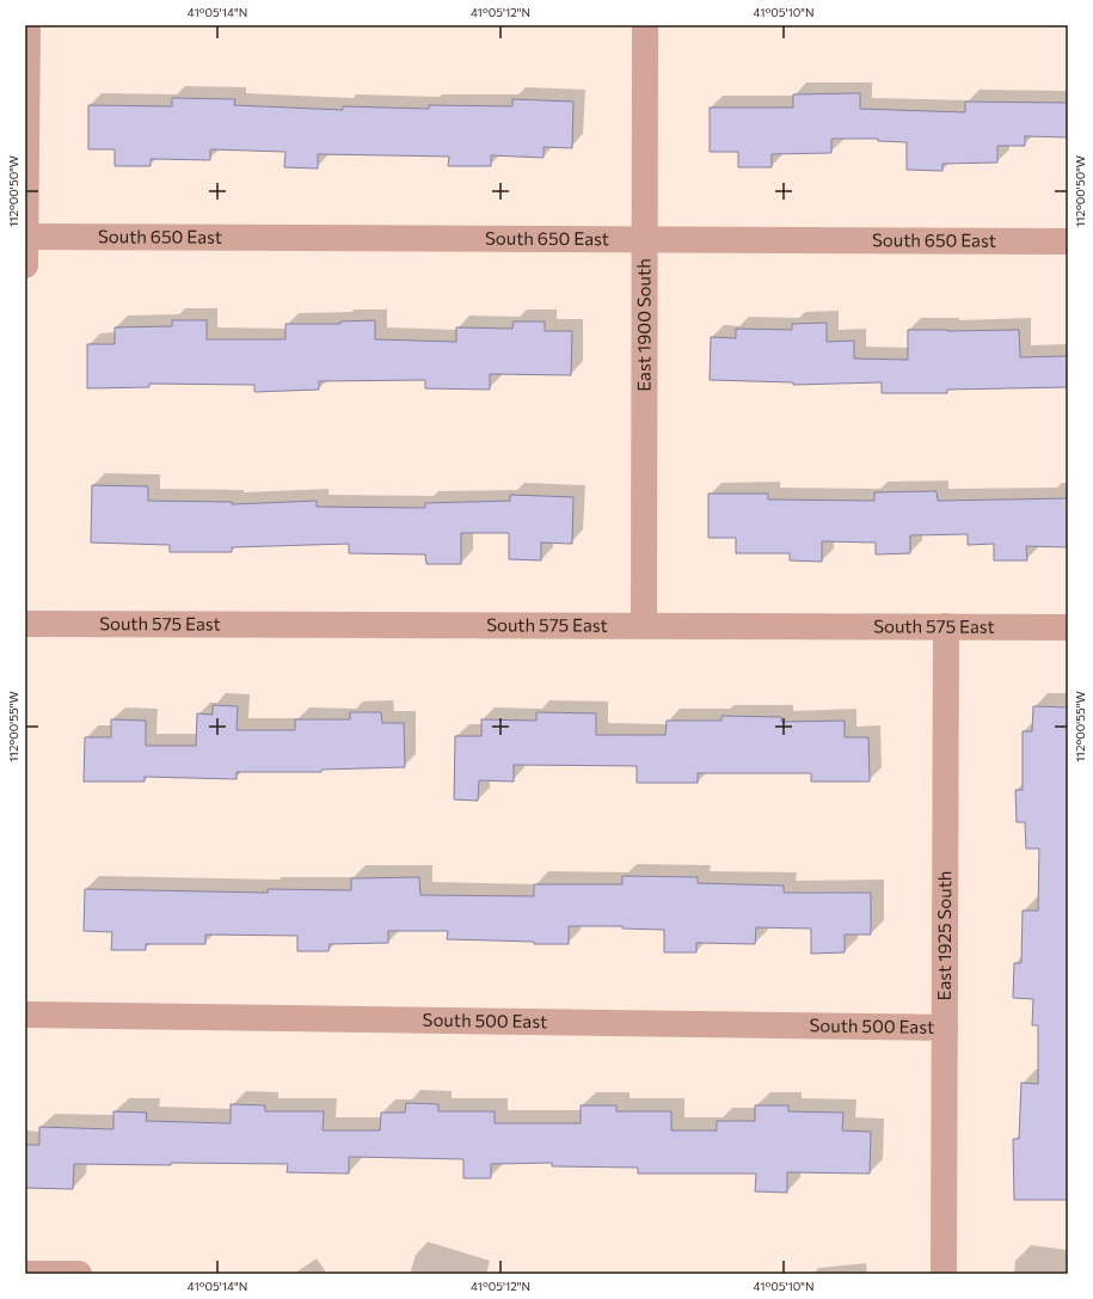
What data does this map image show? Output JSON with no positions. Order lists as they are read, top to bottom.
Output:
{
  "streets": {
    "street": [
      "South 650 East",
      "East 1900 South",
      "South 575 East",
      "East 1925 South",
      "South 500 East"
    ]
  },
  "crossings": [
    ["South 650 East", "East 1900 South"],
    ["East 1900 South", "South 575 East"],
    ["South 575 East", "East 1925 South"],
    ["East 1925 South", "South 500 East"]
  ],
  "coordinates": [
    "41°05'14\"N",
    "41°05'12\"N",
    "41°05'10\"N",
    "112°00'50\"W",
    "112°00'55\"W"
  ]
}
